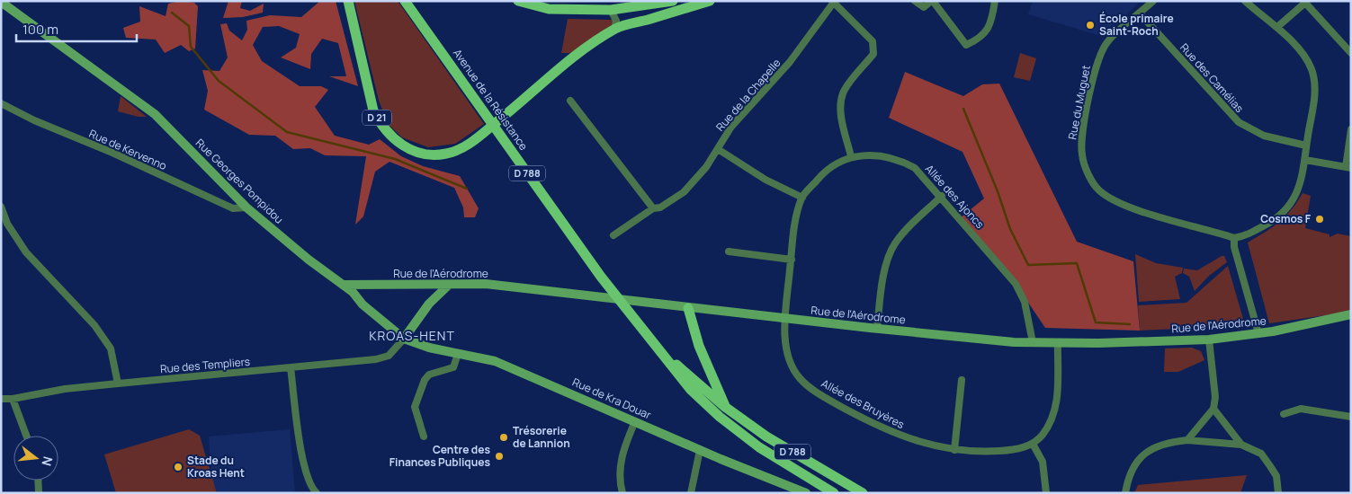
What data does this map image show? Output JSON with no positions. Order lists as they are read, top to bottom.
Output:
{
  "streets": {
    "main road": ["Avenue de la Résistance", "D 21", "D 788"],
    "street": [
      "Rue des Camélias",
      "Rue de la Chapelle",
      "Rue du Muguet",
      "Rue de Kervenno",
      "Rue Georges Pompidou",
      "Allée des Ajoncs",
      "Rue de l'Aérodrome",
      "Rue des Templiers",
      "Rue de Kra Douar",
      "Allée des Bruyères"
    ]
  },
  "crossings": [
    ["Rue des Camélias", "Rue du Muguet"],
    ["Rue de Kervenno", "Rue Georges Pompidou"],
    ["Rue Georges Pompidou", "Rue de l'Aérodrome"],
    ["Rue Georges Pompidou", "Rue des Templiers"],
    ["Rue Georges Pompidou", "Rue de Kra Douar"],
    ["Allée des Ajoncs", "Rue de l'Aérodrome"],
    ["Allée des Ajoncs", "Allée des Bruyères"],
    ["Rue de l'Aérodrome", "Allée des Bruyères"],
    ["Rue des Templiers", "Rue de Kra Douar"]
  ],
  "districts": ["KROAS-HENT"],
  "places": [
    "École primaire Saint-Roch",
    "Cosmos F",
    "Trésorerie de Lannion",
    "Centre des Finances Publiques",
    "Stade du Kroas Hent"
  ],
  "scale_bar": "100 m",
  "north": "right"
}
